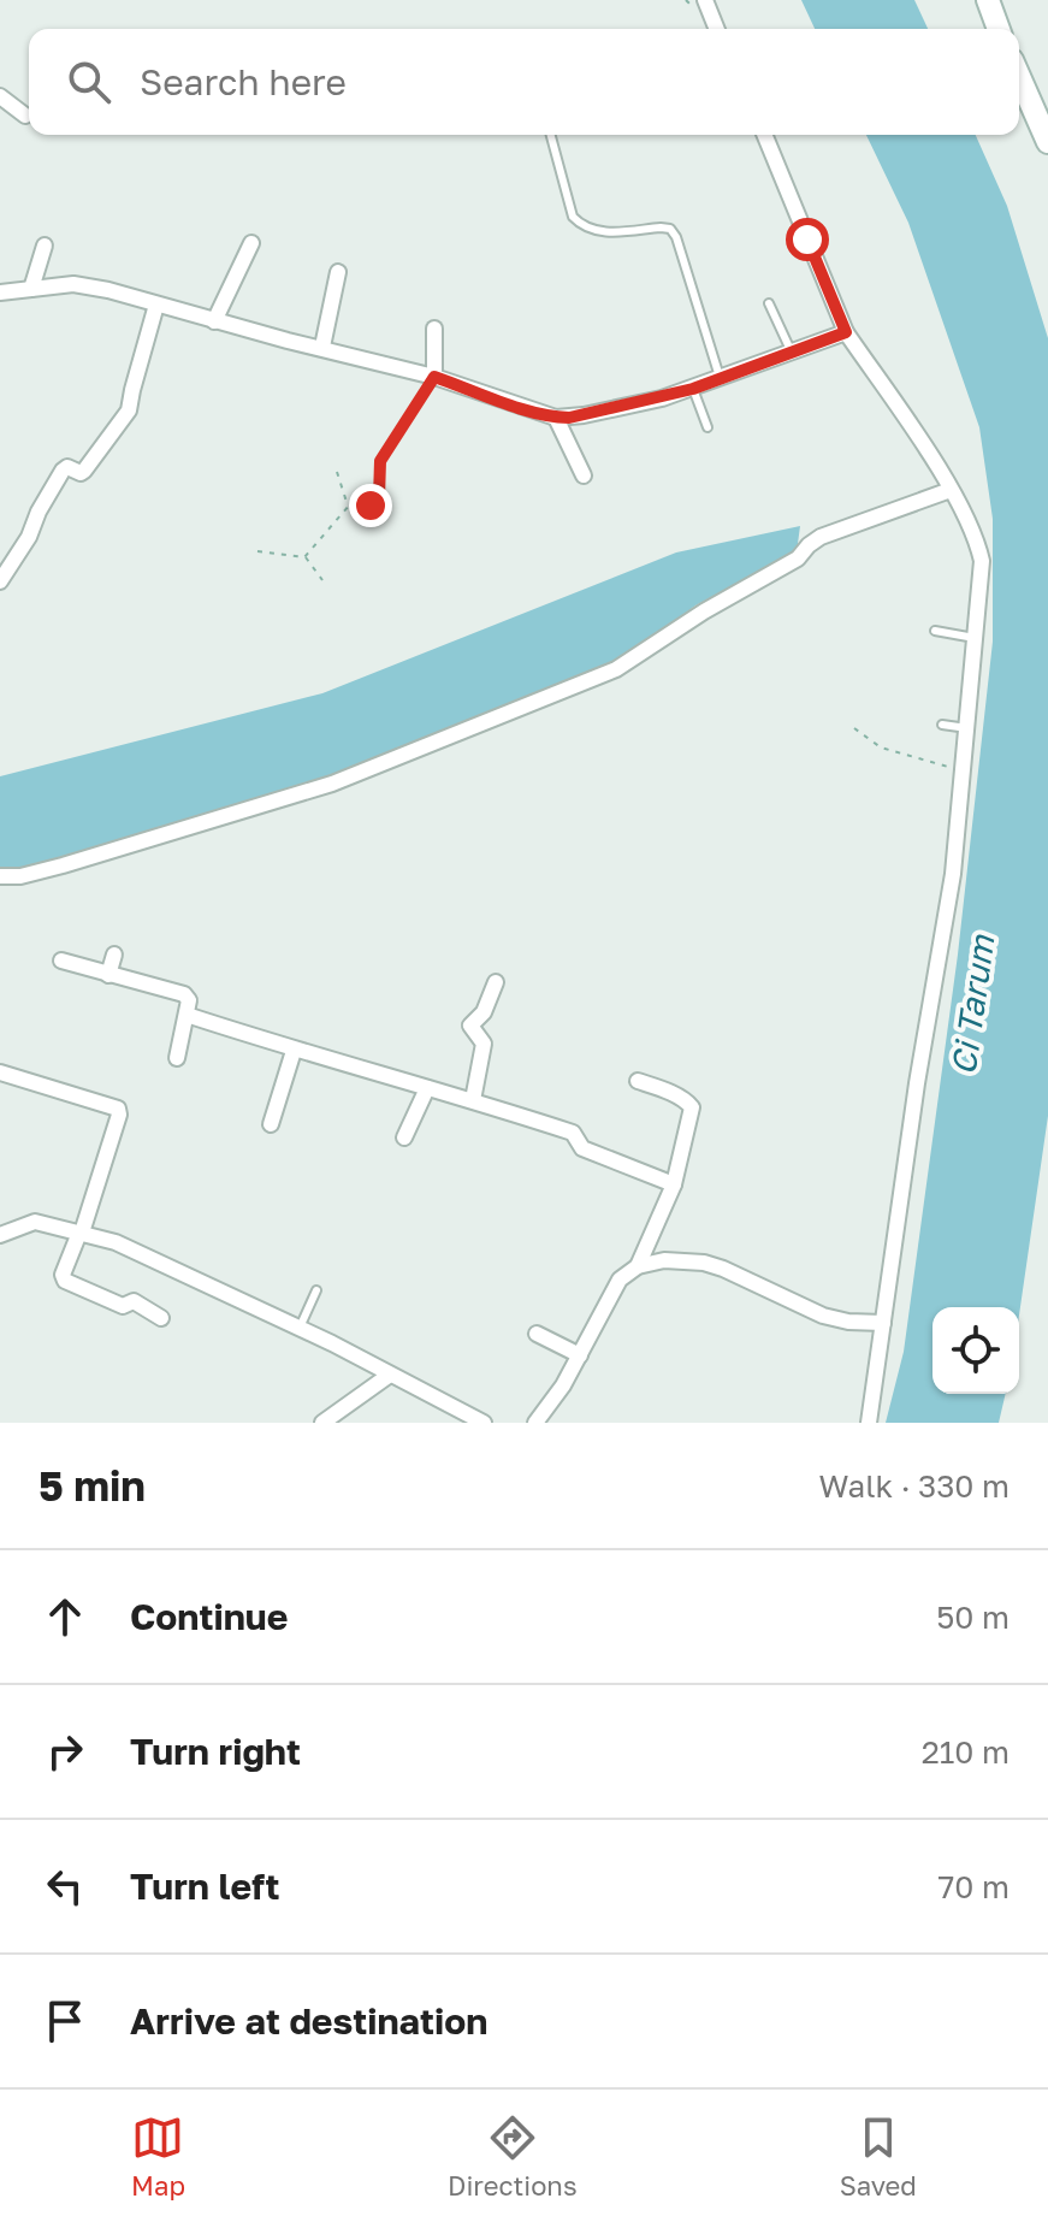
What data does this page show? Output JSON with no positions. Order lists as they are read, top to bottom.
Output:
{
  "water": ["Ci Tarum"],
  "page": {
    "search": "Search here",
    "heading": ["5 min", "Walk · 330 m"],
    "list": [
      ["Continue", "50 m"],
      ["Turn right", "210 m"],
      ["Turn left", "70 m"],
      "Arrive at destination"
    ],
    "nav": ["Map", "Directions", "Saved"]
  }
}
